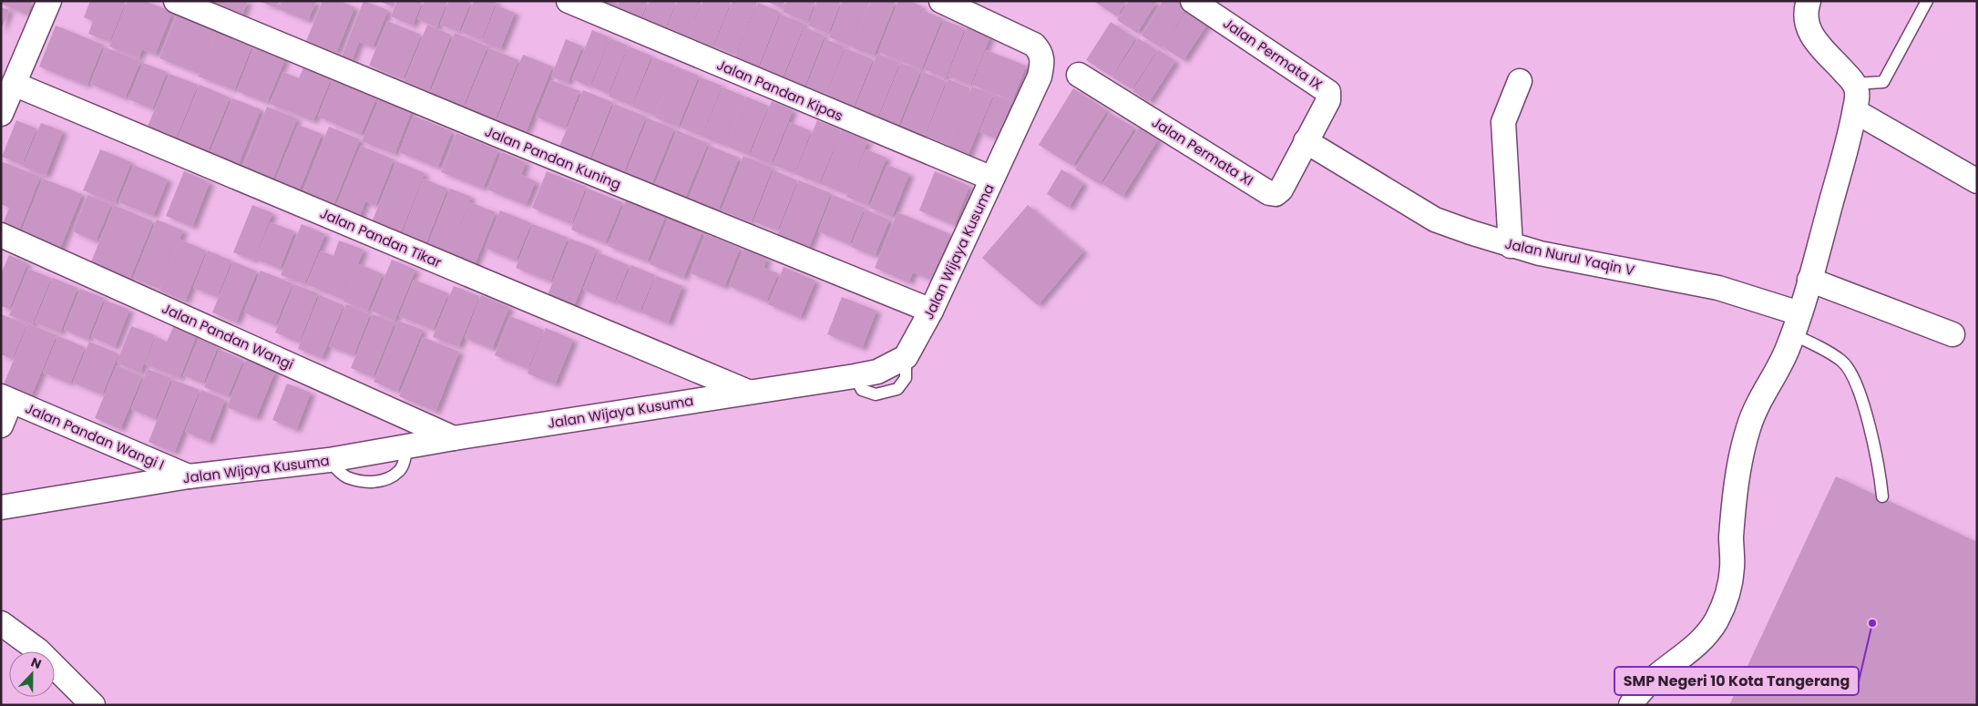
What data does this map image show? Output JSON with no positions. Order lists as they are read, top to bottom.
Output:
{
  "streets": {
    "street": [
      "Jalan Permata IX",
      "Jalan Pandan Kipas",
      "Jalan Permata XI",
      "Jalan Pandan Kuning",
      "Jalan Pandan Tikar",
      "Jalan Wijaya Kusuma",
      "Jalan Nurul Yaqin V",
      "Jalan Pandan Wangi",
      "Jalan Pandan Wangi I"
    ]
  },
  "crossings": [
    ["Jalan Permata IX", "Jalan Permata XI"],
    ["Jalan Permata IX", "Jalan Nurul Yaqin V"],
    ["Jalan Pandan Kipas", "Jalan Wijaya Kusuma"],
    ["Jalan Permata XI", "Jalan Nurul Yaqin V"],
    ["Jalan Pandan Kuning", "Jalan Wijaya Kusuma"],
    ["Jalan Pandan Tikar", "Jalan Wijaya Kusuma"],
    ["Jalan Wijaya Kusuma", "Jalan Pandan Wangi"],
    ["Jalan Wijaya Kusuma", "Jalan Pandan Wangi I"]
  ],
  "places": ["SMP Negeri 10 Kota Tangerang"],
  "north": "top"
}
